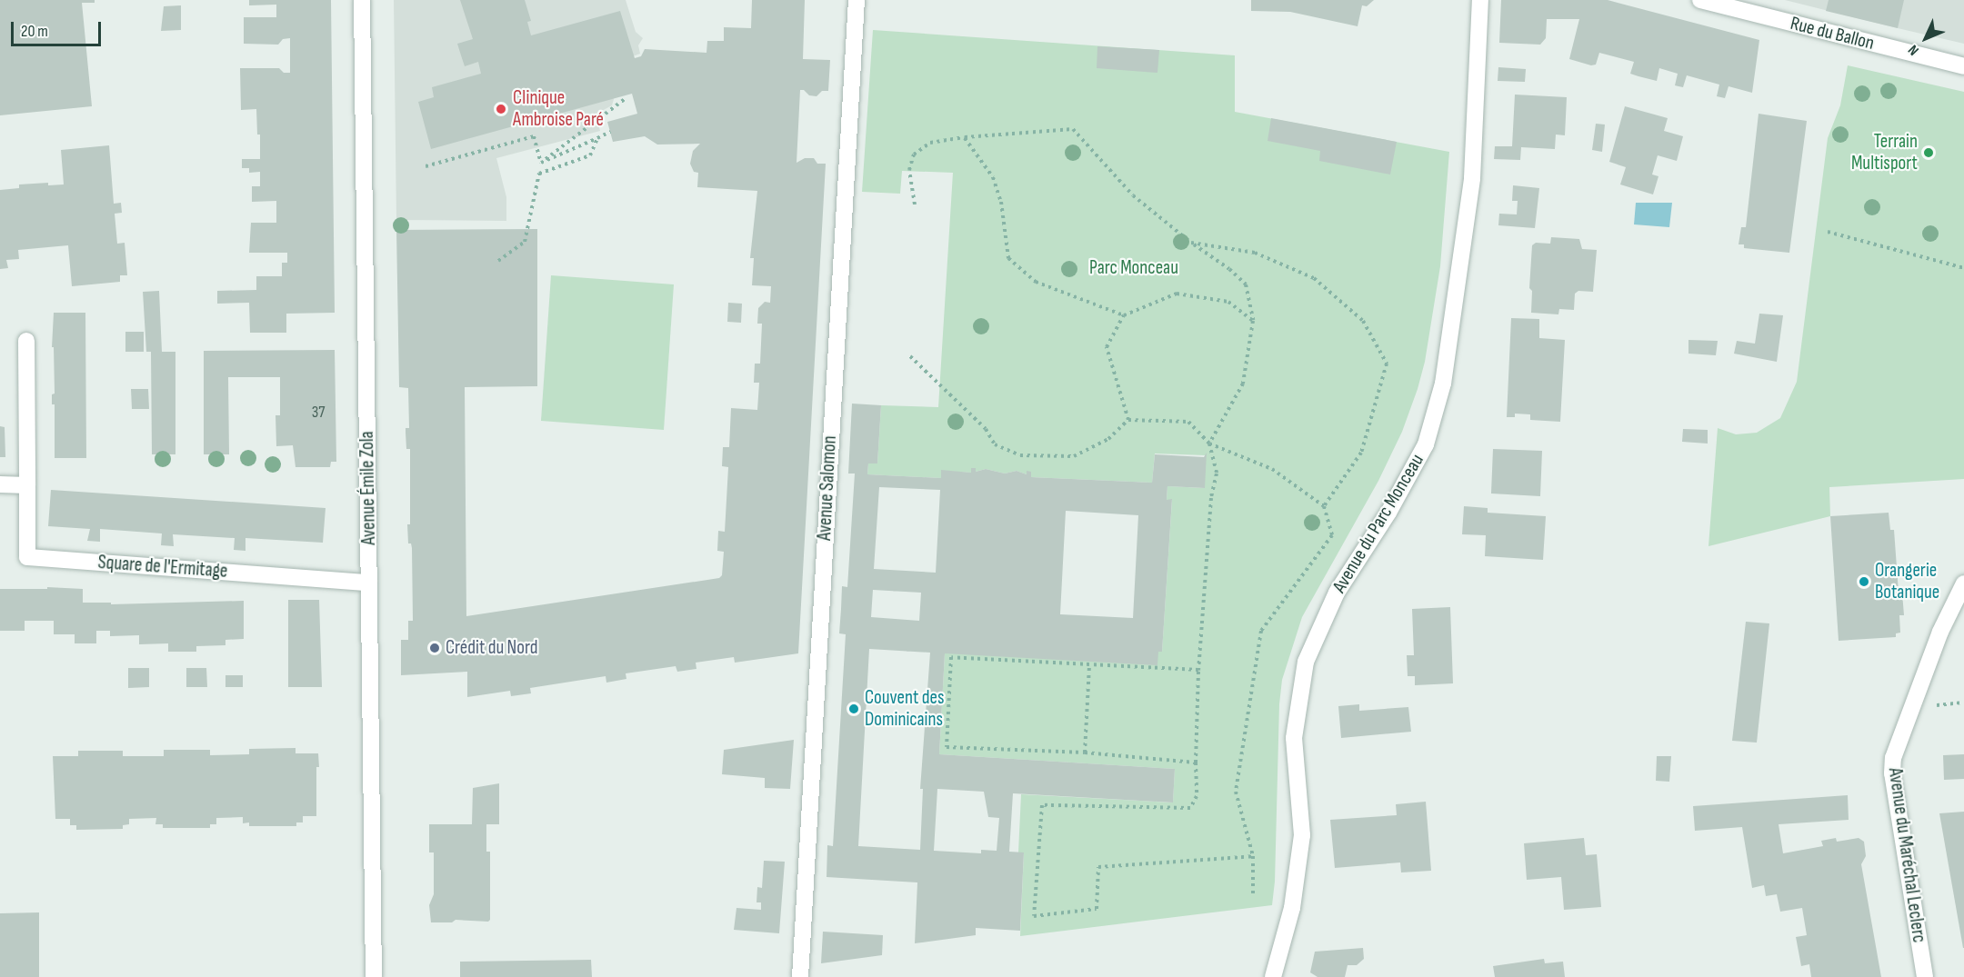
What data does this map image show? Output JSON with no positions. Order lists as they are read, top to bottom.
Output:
{
  "streets": {
    "street": [
      "Rue du Ballon",
      "Avenue Émile Zola",
      "Avenue Salomon",
      "Avenue du Parc Monceau",
      "Square de l'Ermitage",
      "Avenue du Maréchal Leclerc"
    ]
  },
  "crossings": [
    ["Avenue Émile Zola", "Square de l'Ermitage"]
  ],
  "parks": ["Parc Monceau"],
  "places": [
    "Clinique Ambroise Paré",
    "Terrain Multisport",
    "Orangerie Botanique",
    "Crédit du Nord",
    "Couvent des Dominicains"
  ],
  "house_numbers": ["37"],
  "scale_bar": "20 m",
  "north": "bottom left"
}
